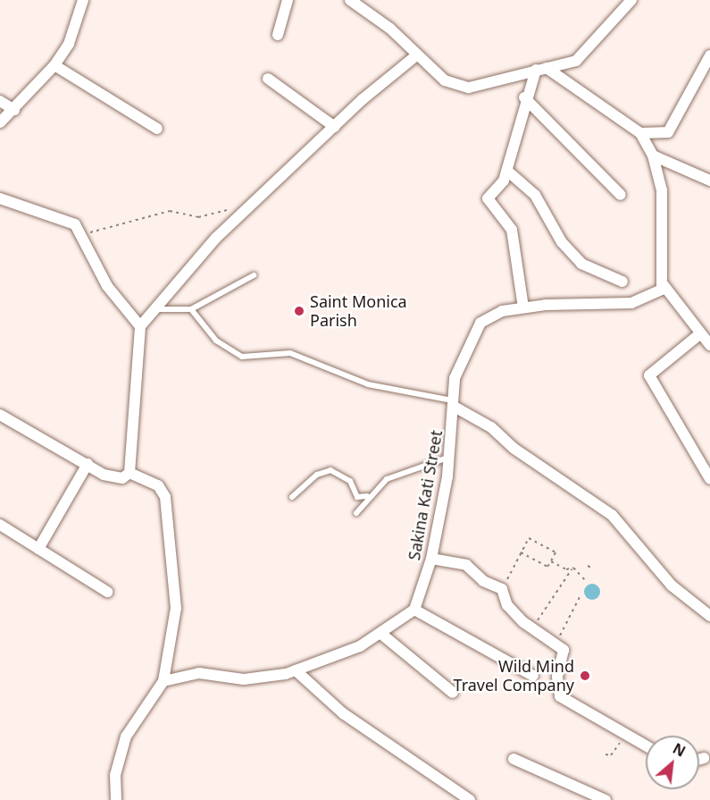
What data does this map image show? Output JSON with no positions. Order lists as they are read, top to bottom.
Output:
{
  "streets": {
    "street": ["Sakina Kati Street"]
  },
  "places": ["Saint Monica Parish", "Wild Mind Travel Company"],
  "north": "top right"
}
